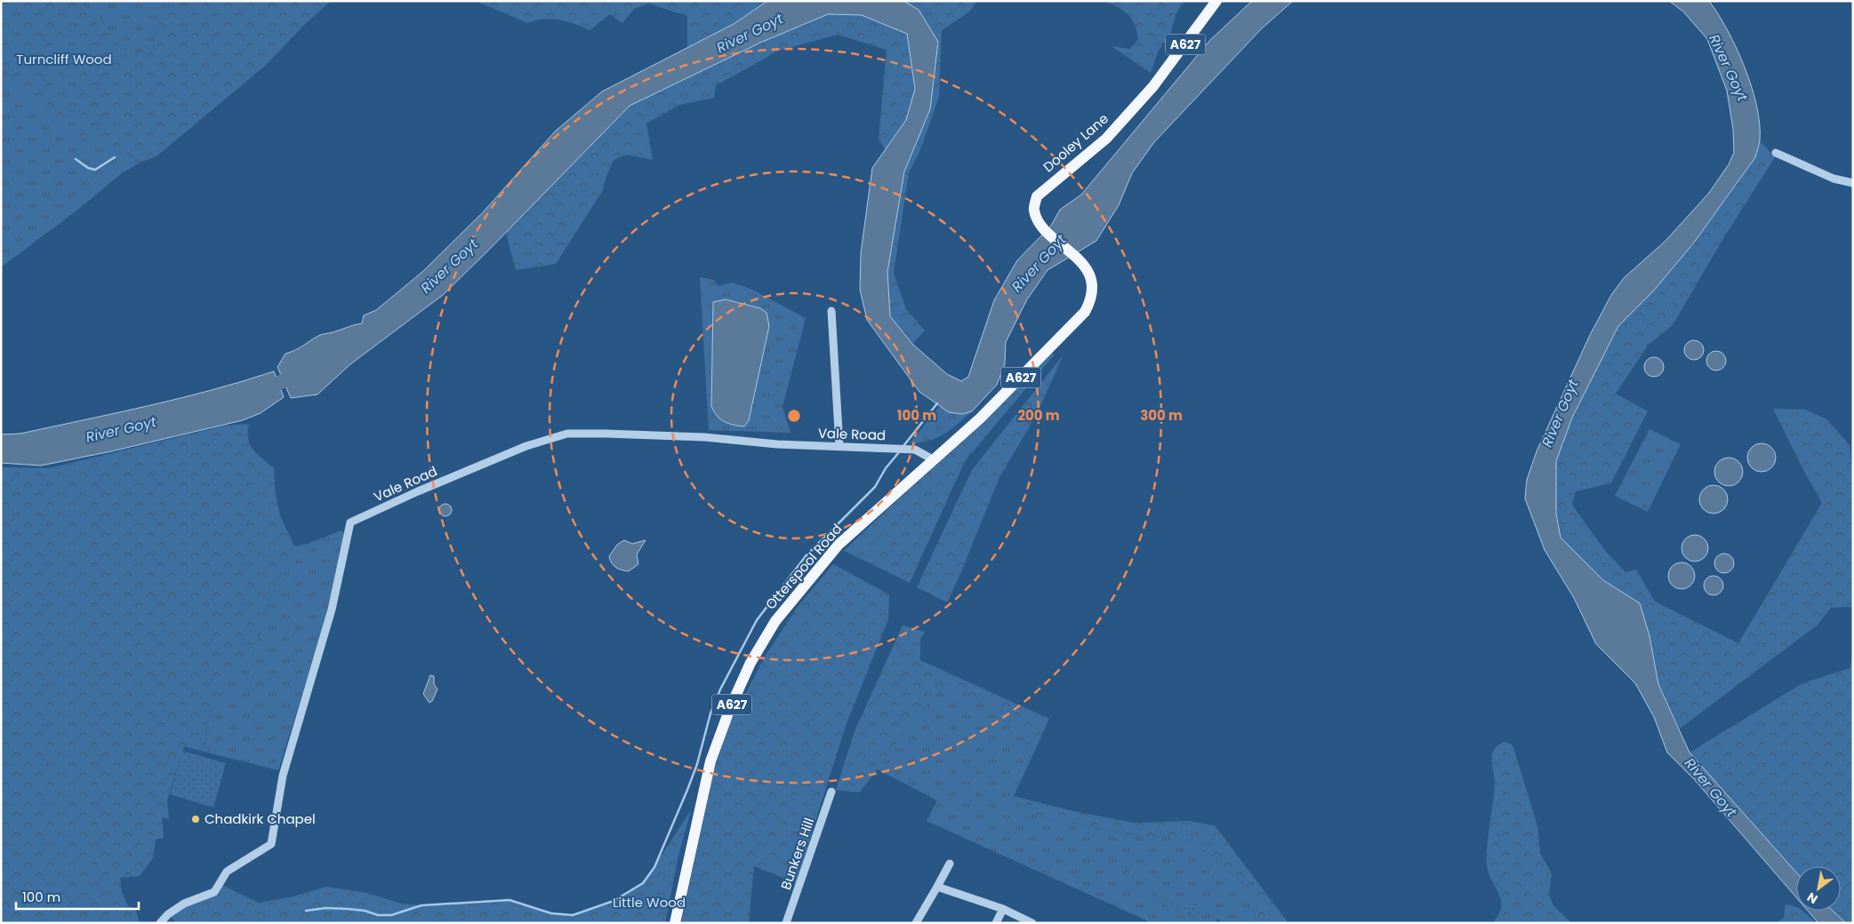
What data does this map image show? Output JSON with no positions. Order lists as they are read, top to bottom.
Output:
{
  "streets": {
    "main road": ["A627", "Dooley Lane", "Otterspool Road"],
    "street": ["Vale Road", "Bunkers Hill"]
  },
  "crossings": [
    ["Dooley Lane", "Otterspool Road"],
    ["Vale Road", "Otterspool Road"]
  ],
  "water": ["River Goyt"],
  "parks": ["Turncliff Wood", "Little Wood"],
  "places": ["Chadkirk Chapel"],
  "scale_bar": "100 m",
  "north": "bottom left",
  "rings": ["100 m", "200 m", "300 m"]
}
